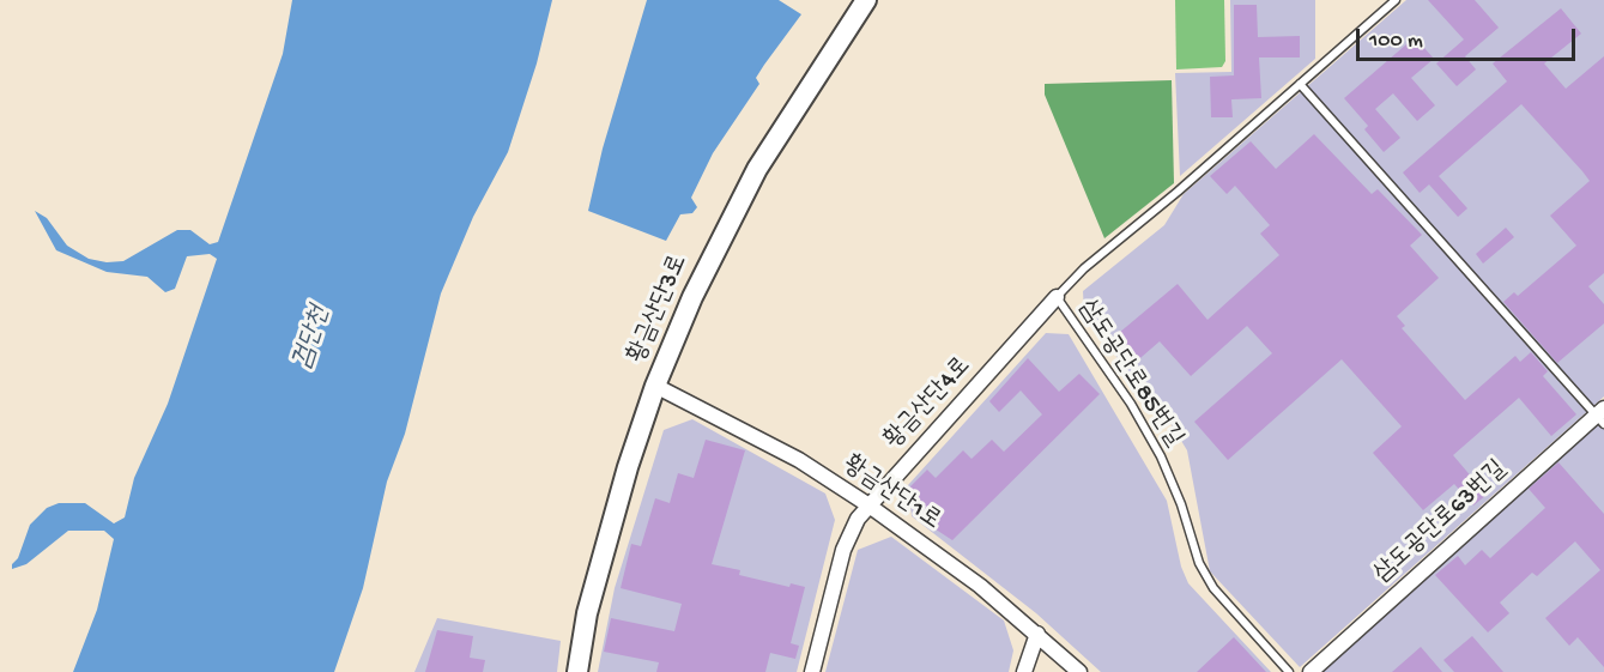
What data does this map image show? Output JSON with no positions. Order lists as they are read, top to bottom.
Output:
{
  "streets": {
    "street": [
      "황금산단3로",
      "황금산단4로",
      "황금산단1로",
      "삼도공단로63번길"
    ],
    "lane": ["삼도공단로85번길"]
  },
  "crossings": [
    ["황금산단3로", "황금산단1로"],
    ["삼도공단로85번길", "황금산단4로"],
    ["황금산단4로", "황금산단1로"]
  ],
  "water": ["검단천"],
  "scale_bar": "100 m"
}
